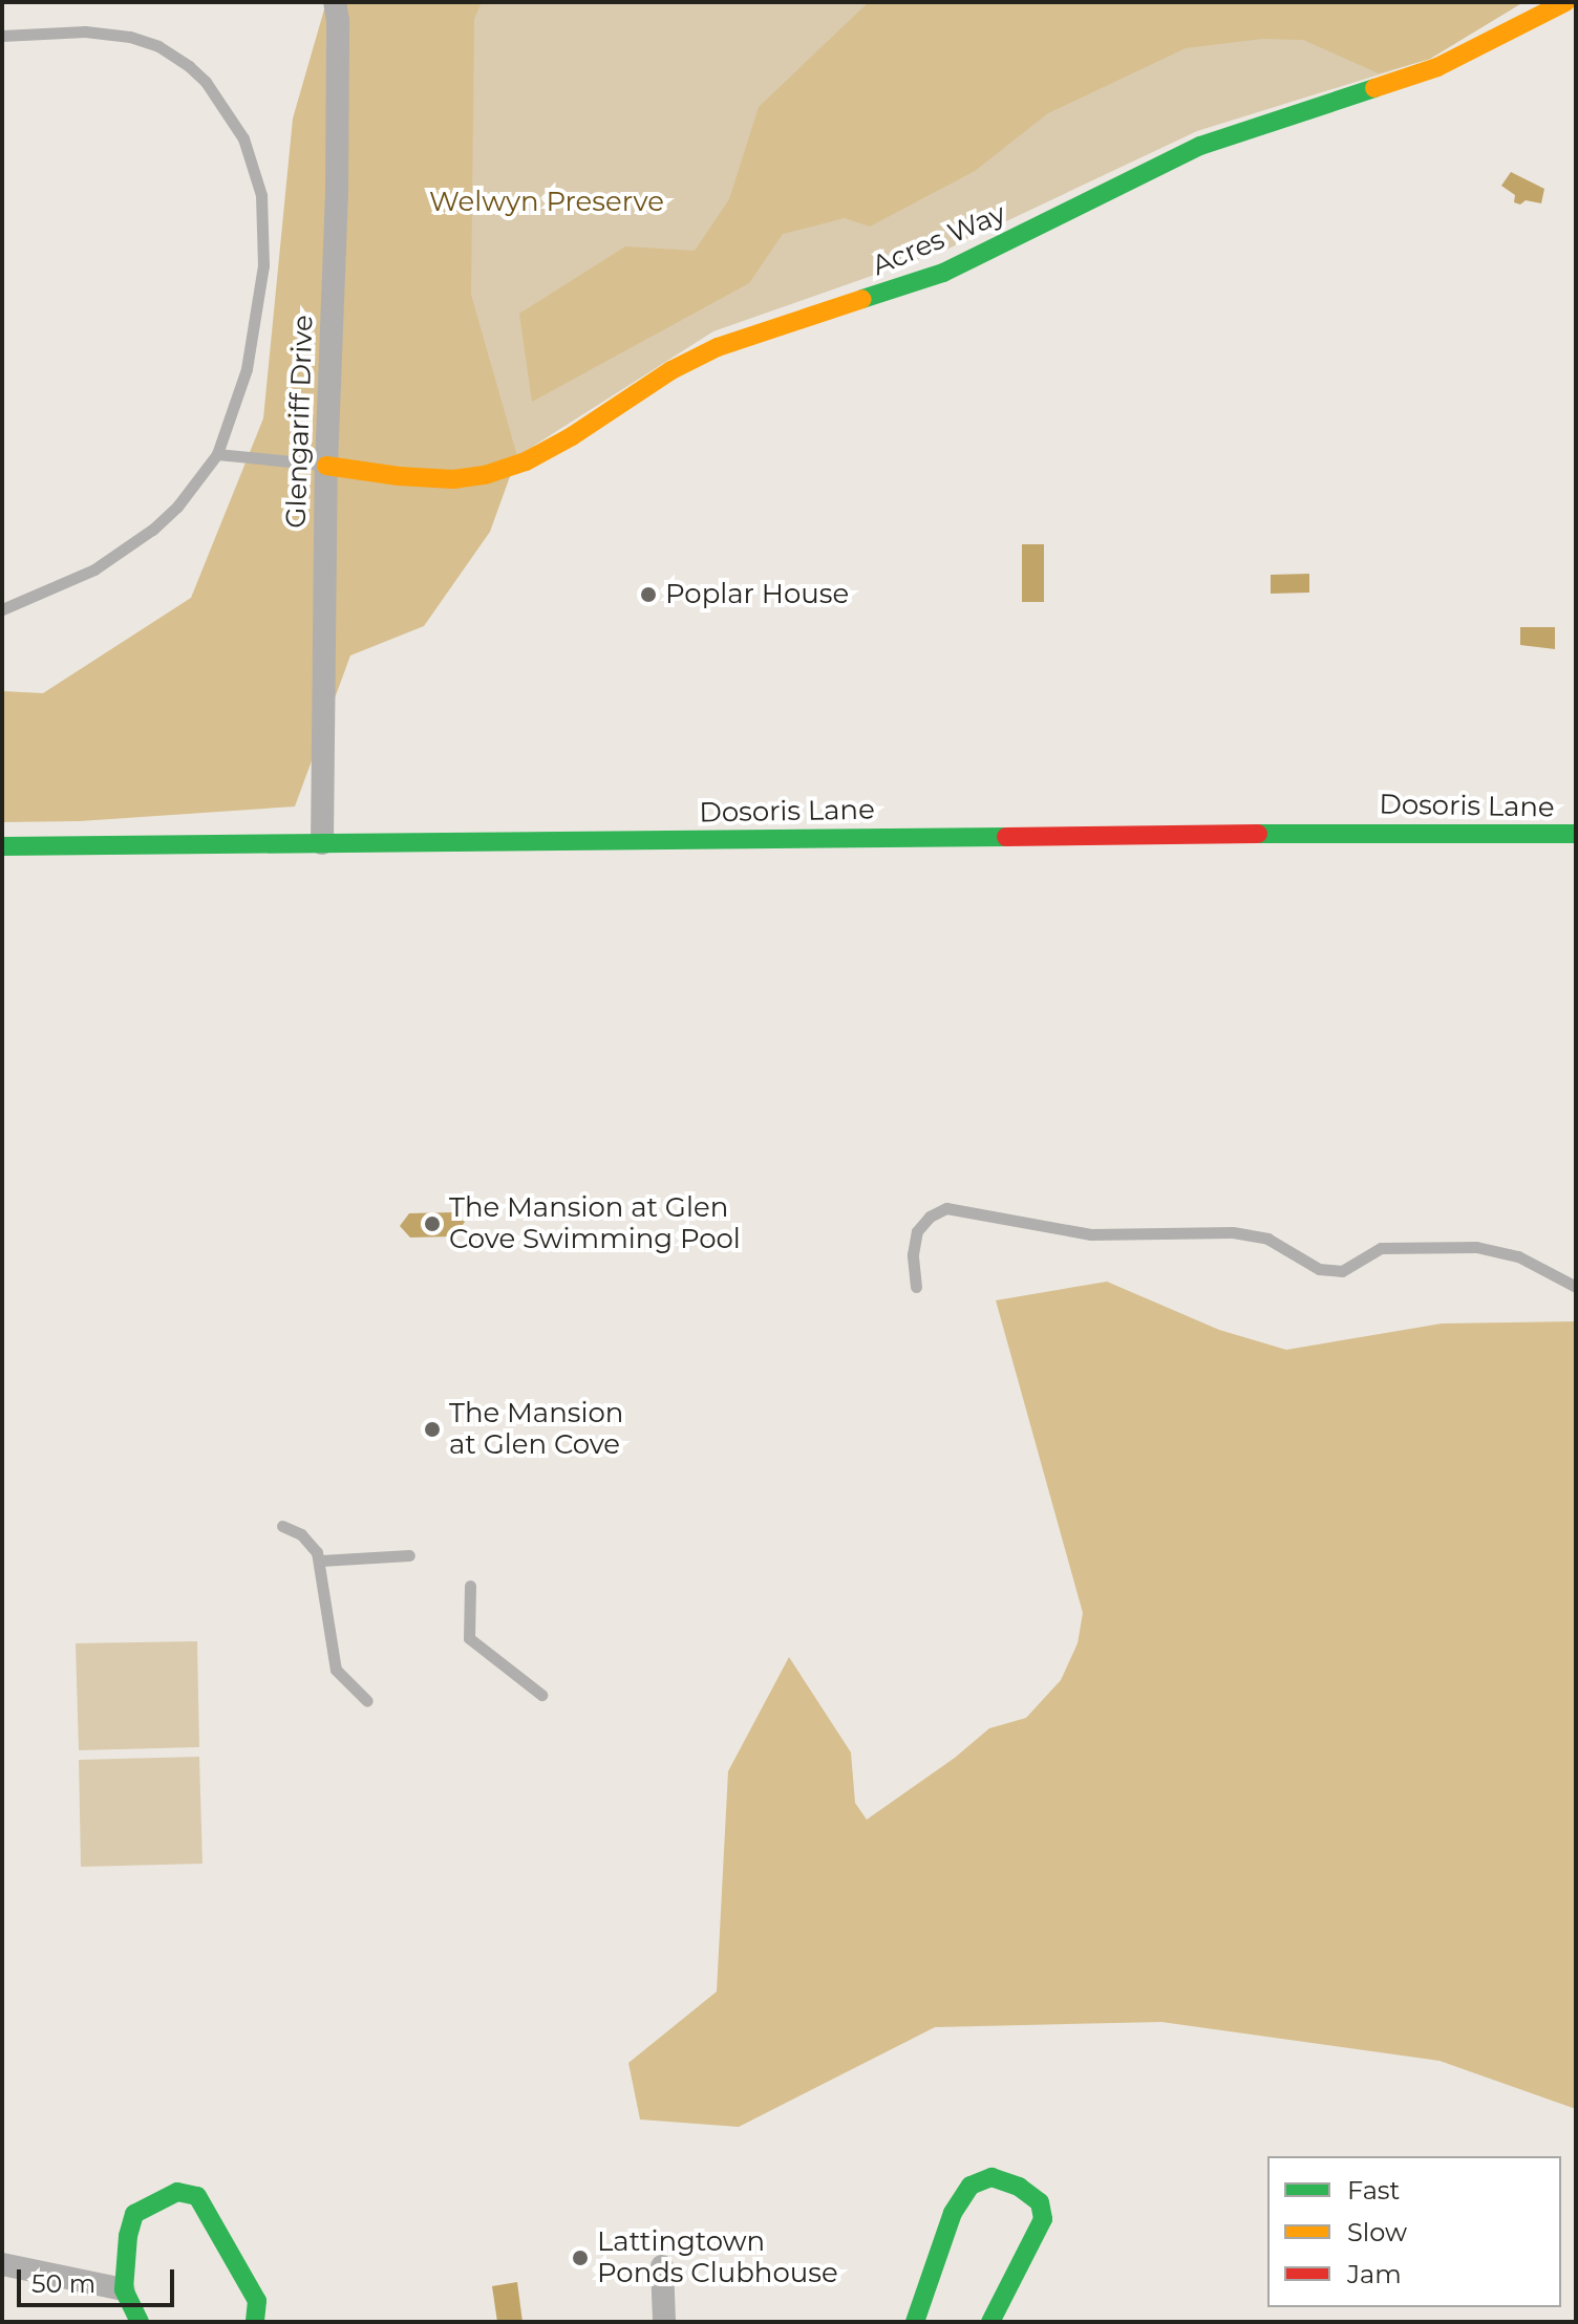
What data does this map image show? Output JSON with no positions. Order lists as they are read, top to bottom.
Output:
{
  "streets": {
    "street": ["Acres Way", "Glengariff Drive", "Dosoris Lane"]
  },
  "crossings": [
    ["Acres Way", "Glengariff Drive"],
    ["Glengariff Drive", "Dosoris Lane"]
  ],
  "parks": ["Welwyn Preserve"],
  "places": [
    "Poplar House",
    "The Mansion at Glen Cove Swimming Pool",
    "The Mansion at Glen Cove",
    "Lattingtown Ponds Clubhouse"
  ],
  "legend": ["Fast", "Slow", "Jam"],
  "scale_bar": "50 m"
}
